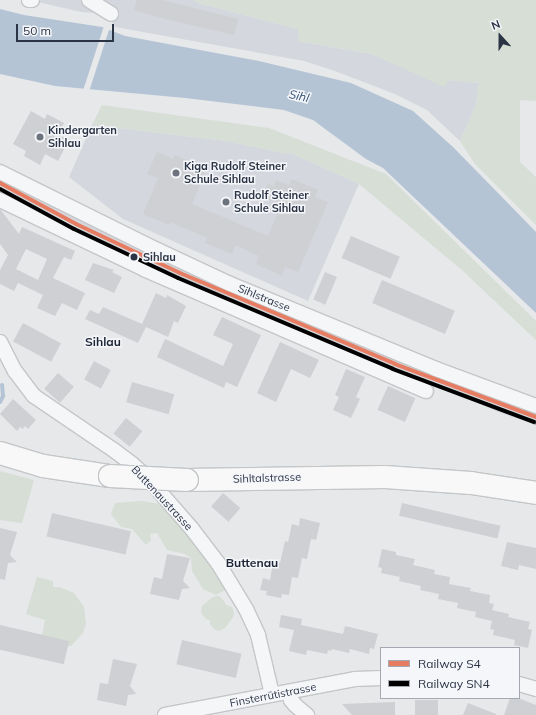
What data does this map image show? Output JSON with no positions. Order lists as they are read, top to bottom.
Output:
{
  "streets": {
    "main road": ["Sihltalstrasse"],
    "street": ["Sihlstrasse", "Buttenaustrasse", "Finsterrütistrasse"]
  },
  "crossings": [
    ["Buttenaustrasse", "Finsterrütistrasse"]
  ],
  "districts": ["Sihlau", "Buttenau"],
  "water": ["Sihl"],
  "places": [
    "Kindergarten Sihlau",
    "Kiga Rudolf Steiner Schule Sihlau",
    "Rudolf Steiner Schule Sihlau",
    "Sihlau"
  ],
  "lines": ["rail line S4", "rail line SN4"],
  "legend": ["Railway S4", "Railway SN4"],
  "scale_bar": "50 m",
  "north": "top"
}
